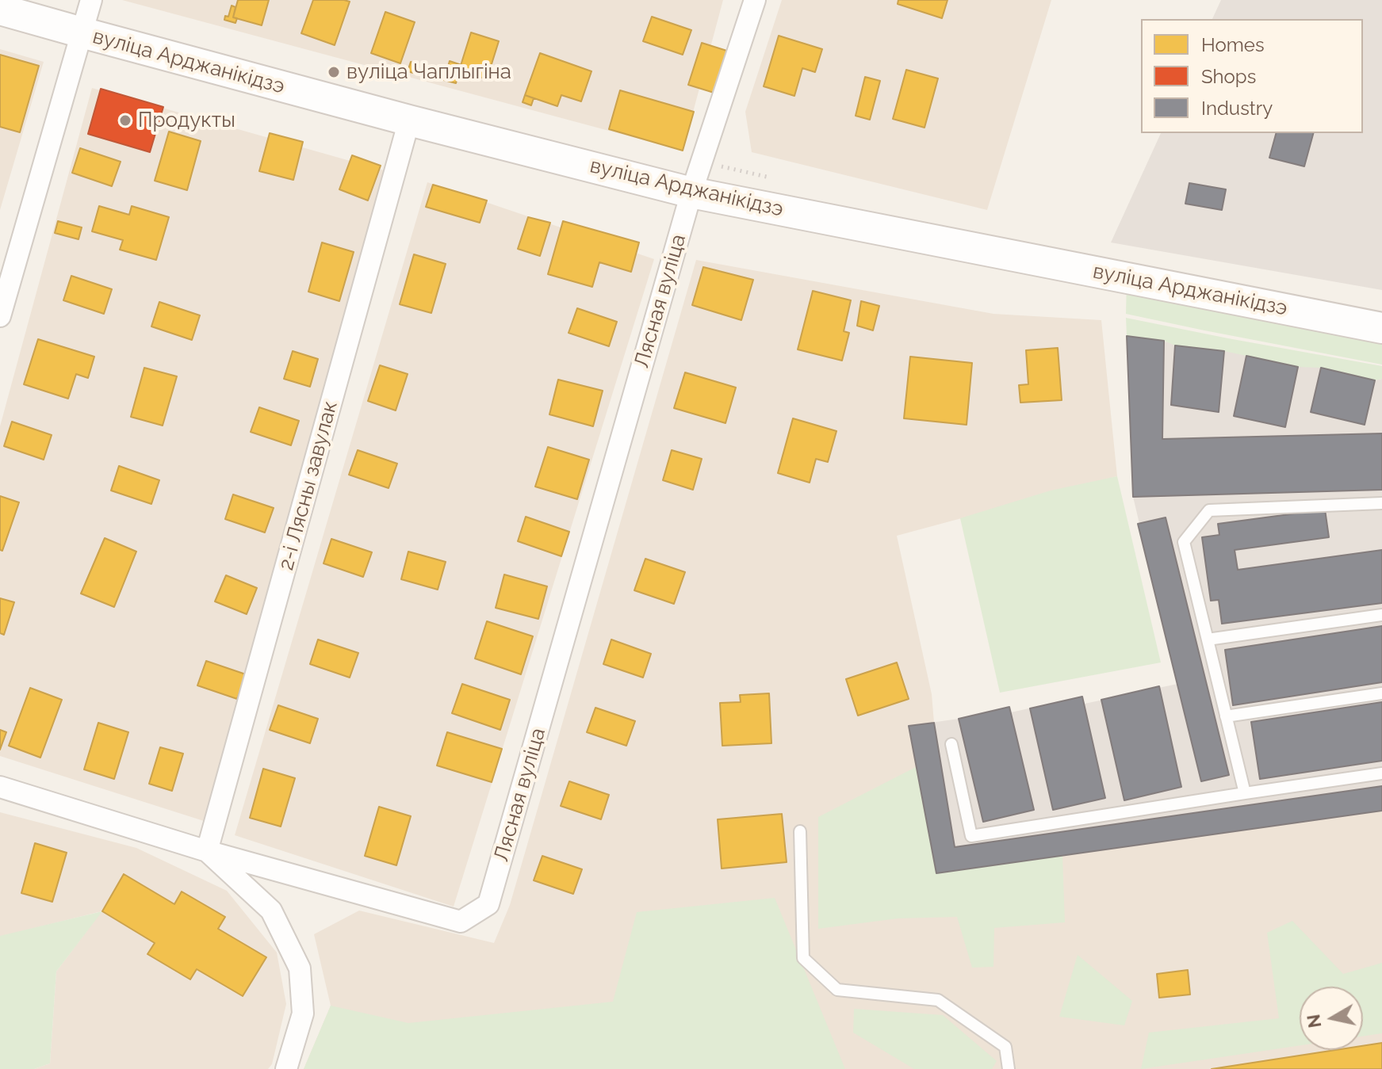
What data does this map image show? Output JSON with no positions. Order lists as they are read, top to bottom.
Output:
{
  "streets": {
    "main road": ["вуліца Арджанікідзэ"],
    "street": ["Лясная вуліца", "2-і Лясны завулак"]
  },
  "crossings": [
    ["вуліца Арджанікідзэ", "Лясная вуліца"],
    ["вуліца Арджанікідзэ", "2-і Лясны завулак"],
    ["Лясная вуліца", "2-і Лясны завулак"]
  ],
  "places": ["вуліца Чаплыгіна", "Продукты"],
  "legend": ["Homes", "Shops", "Industry"],
  "north": "left"
}
